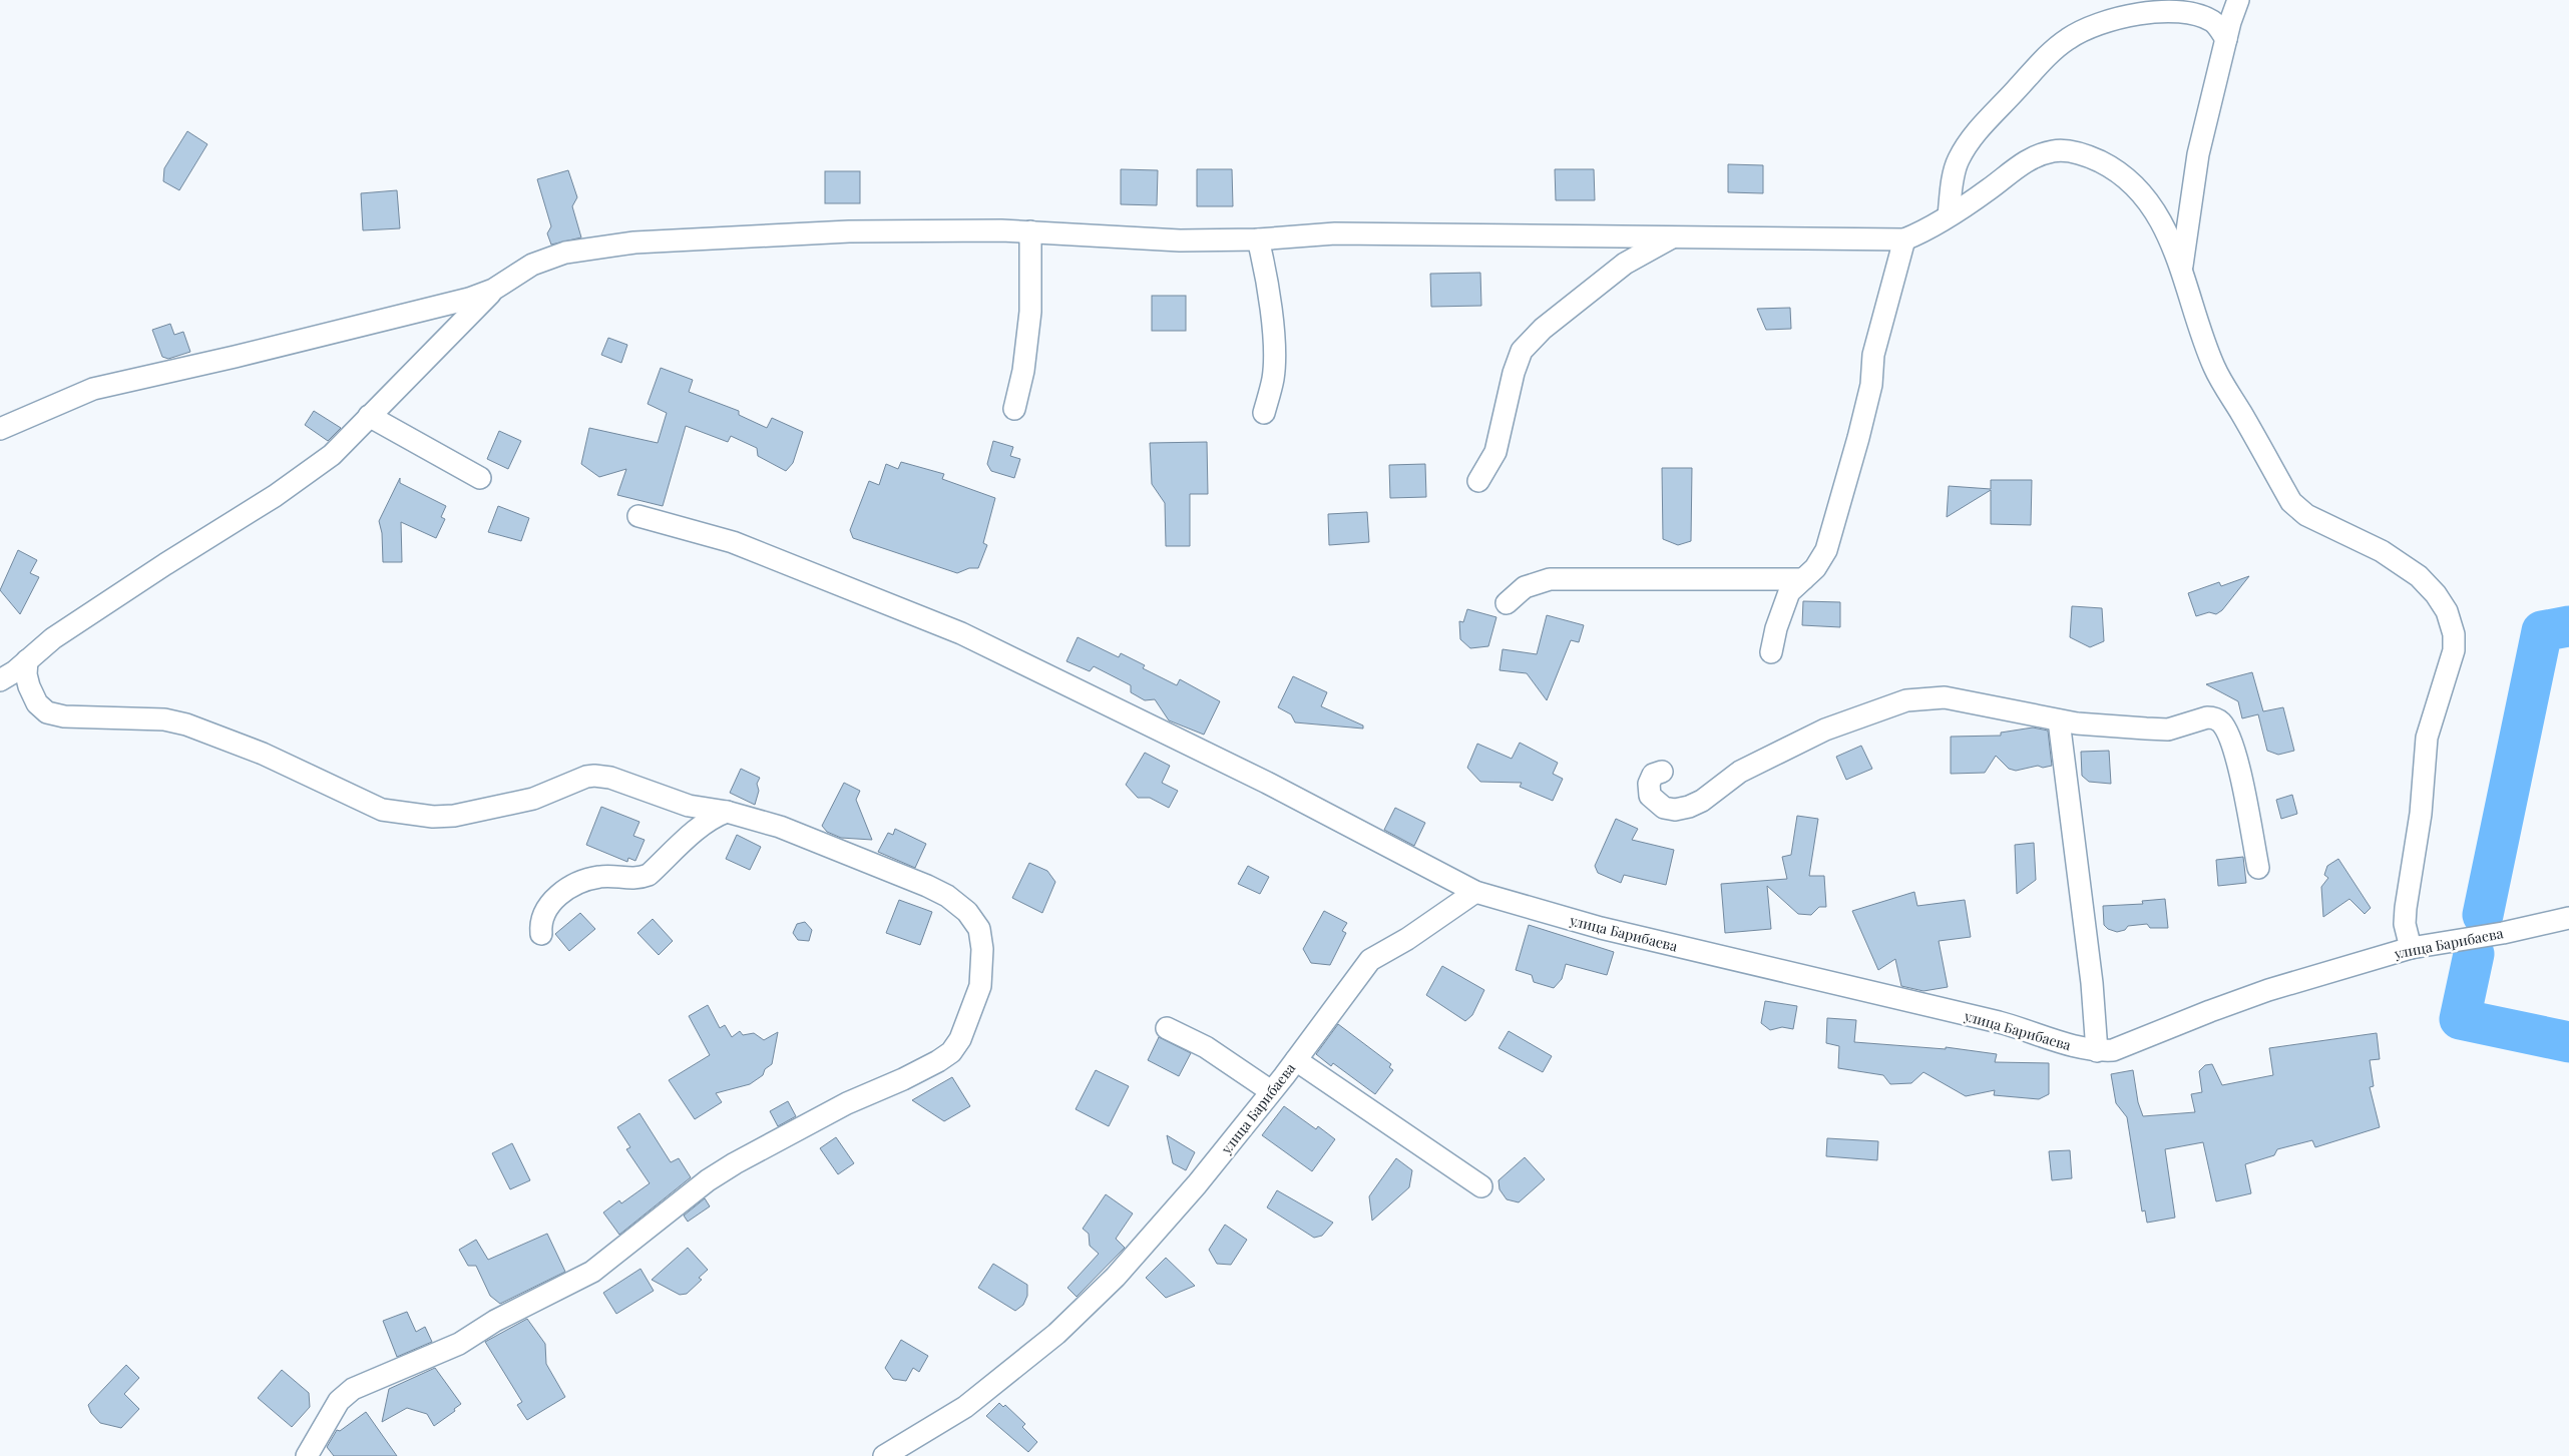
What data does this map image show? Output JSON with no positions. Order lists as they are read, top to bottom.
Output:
{
  "streets": {
    "street": ["улица Барибаева"]
  }
}
